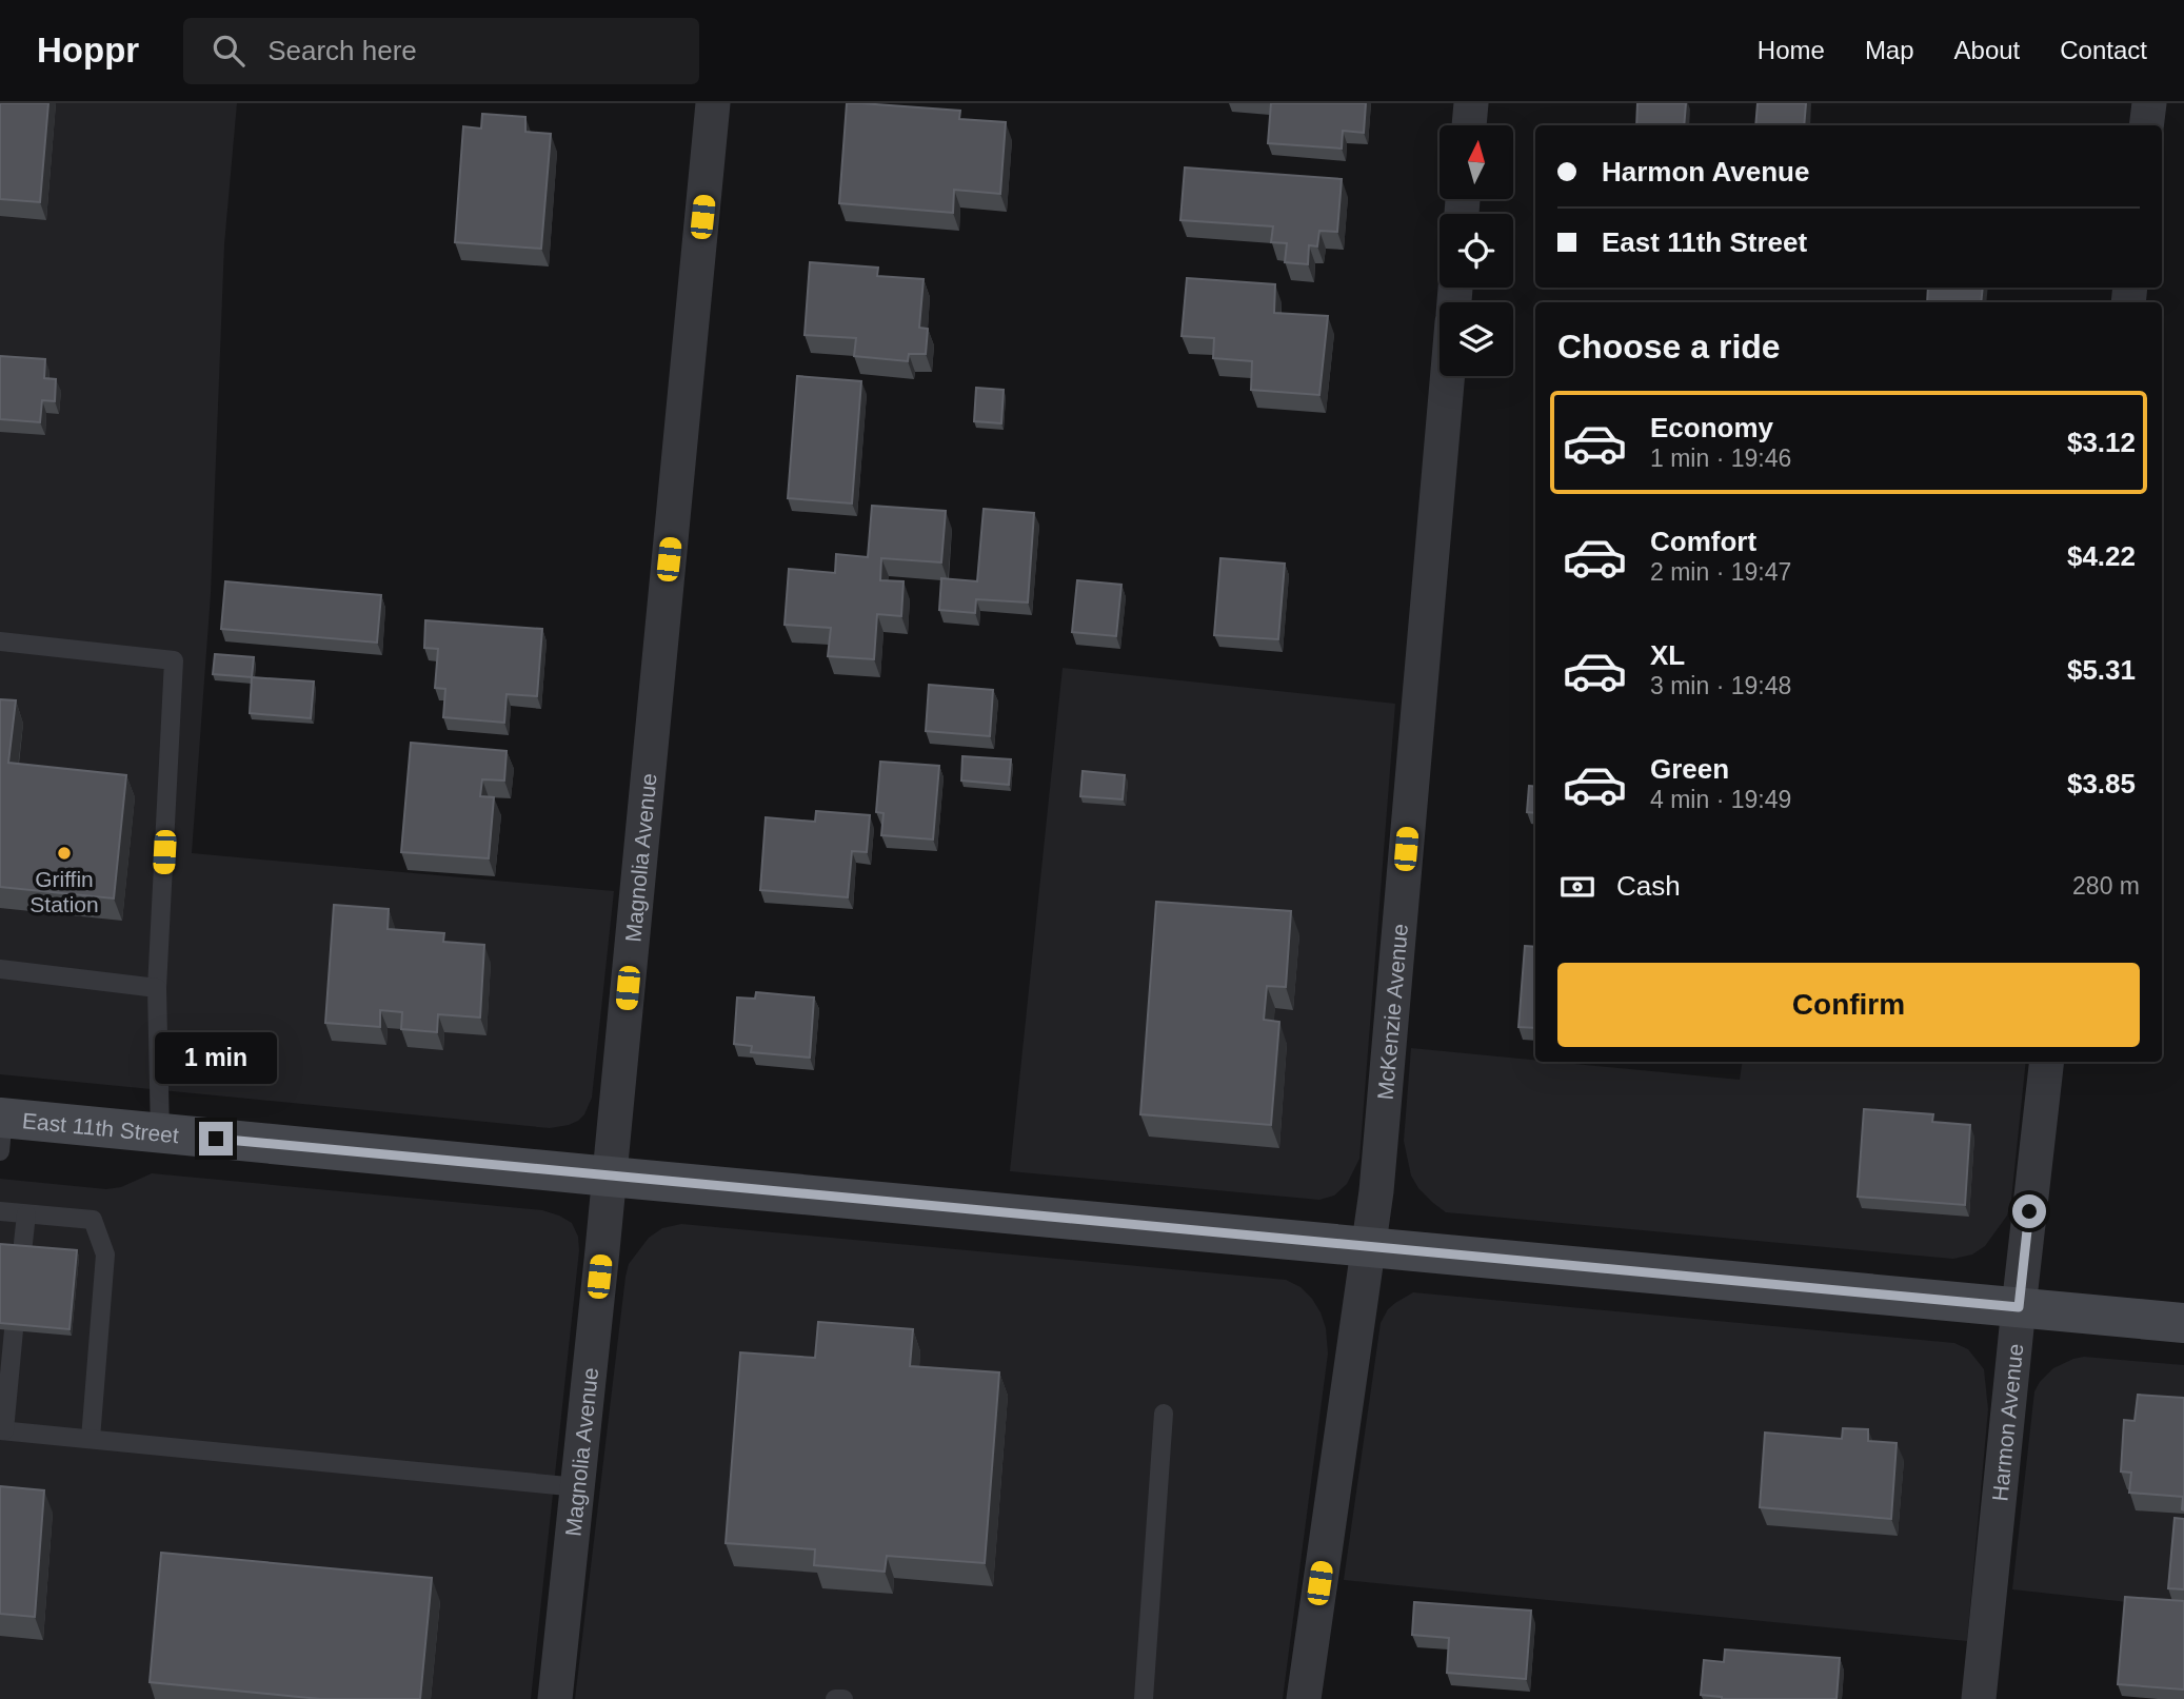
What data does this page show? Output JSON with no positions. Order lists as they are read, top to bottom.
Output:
{
  "streets": {
    "main road": ["East 11th Street"],
    "street": ["Magnolia Avenue", "McKenzie Avenue", "Harmon Avenue"]
  },
  "crossings": [
    ["Magnolia Avenue", "East 11th Street"],
    ["McKenzie Avenue", "East 11th Street"],
    ["East 11th Street", "Harmon Avenue"]
  ],
  "places": ["Griffin Station"],
  "north": "top",
  "page": {
    "header": "Hoppr",
    "search": "Search here",
    "nav": [
      "Home",
      "Map",
      "About",
      "Contact"
    ],
    "banner": ["Harmon Avenue", "East 11th Street"],
    "heading": "Choose a ride",
    "list": [
      {
        "name": "Economy",
        "note": "1 min · 19:46",
        "value": "$3.12"
      },
      {
        "name": "Comfort",
        "note": "2 min · 19:47",
        "value": "$4.22"
      },
      {
        "name": "XL",
        "note": "3 min · 19:48",
        "value": "$5.31"
      },
      {
        "name": "Green",
        "note": "4 min · 19:49",
        "value": "$3.85"
      }
    ],
    "pay": ["Cash", "280 m"],
    "buttons": "Confirm",
    "bubble": "1 min"
  }
}
